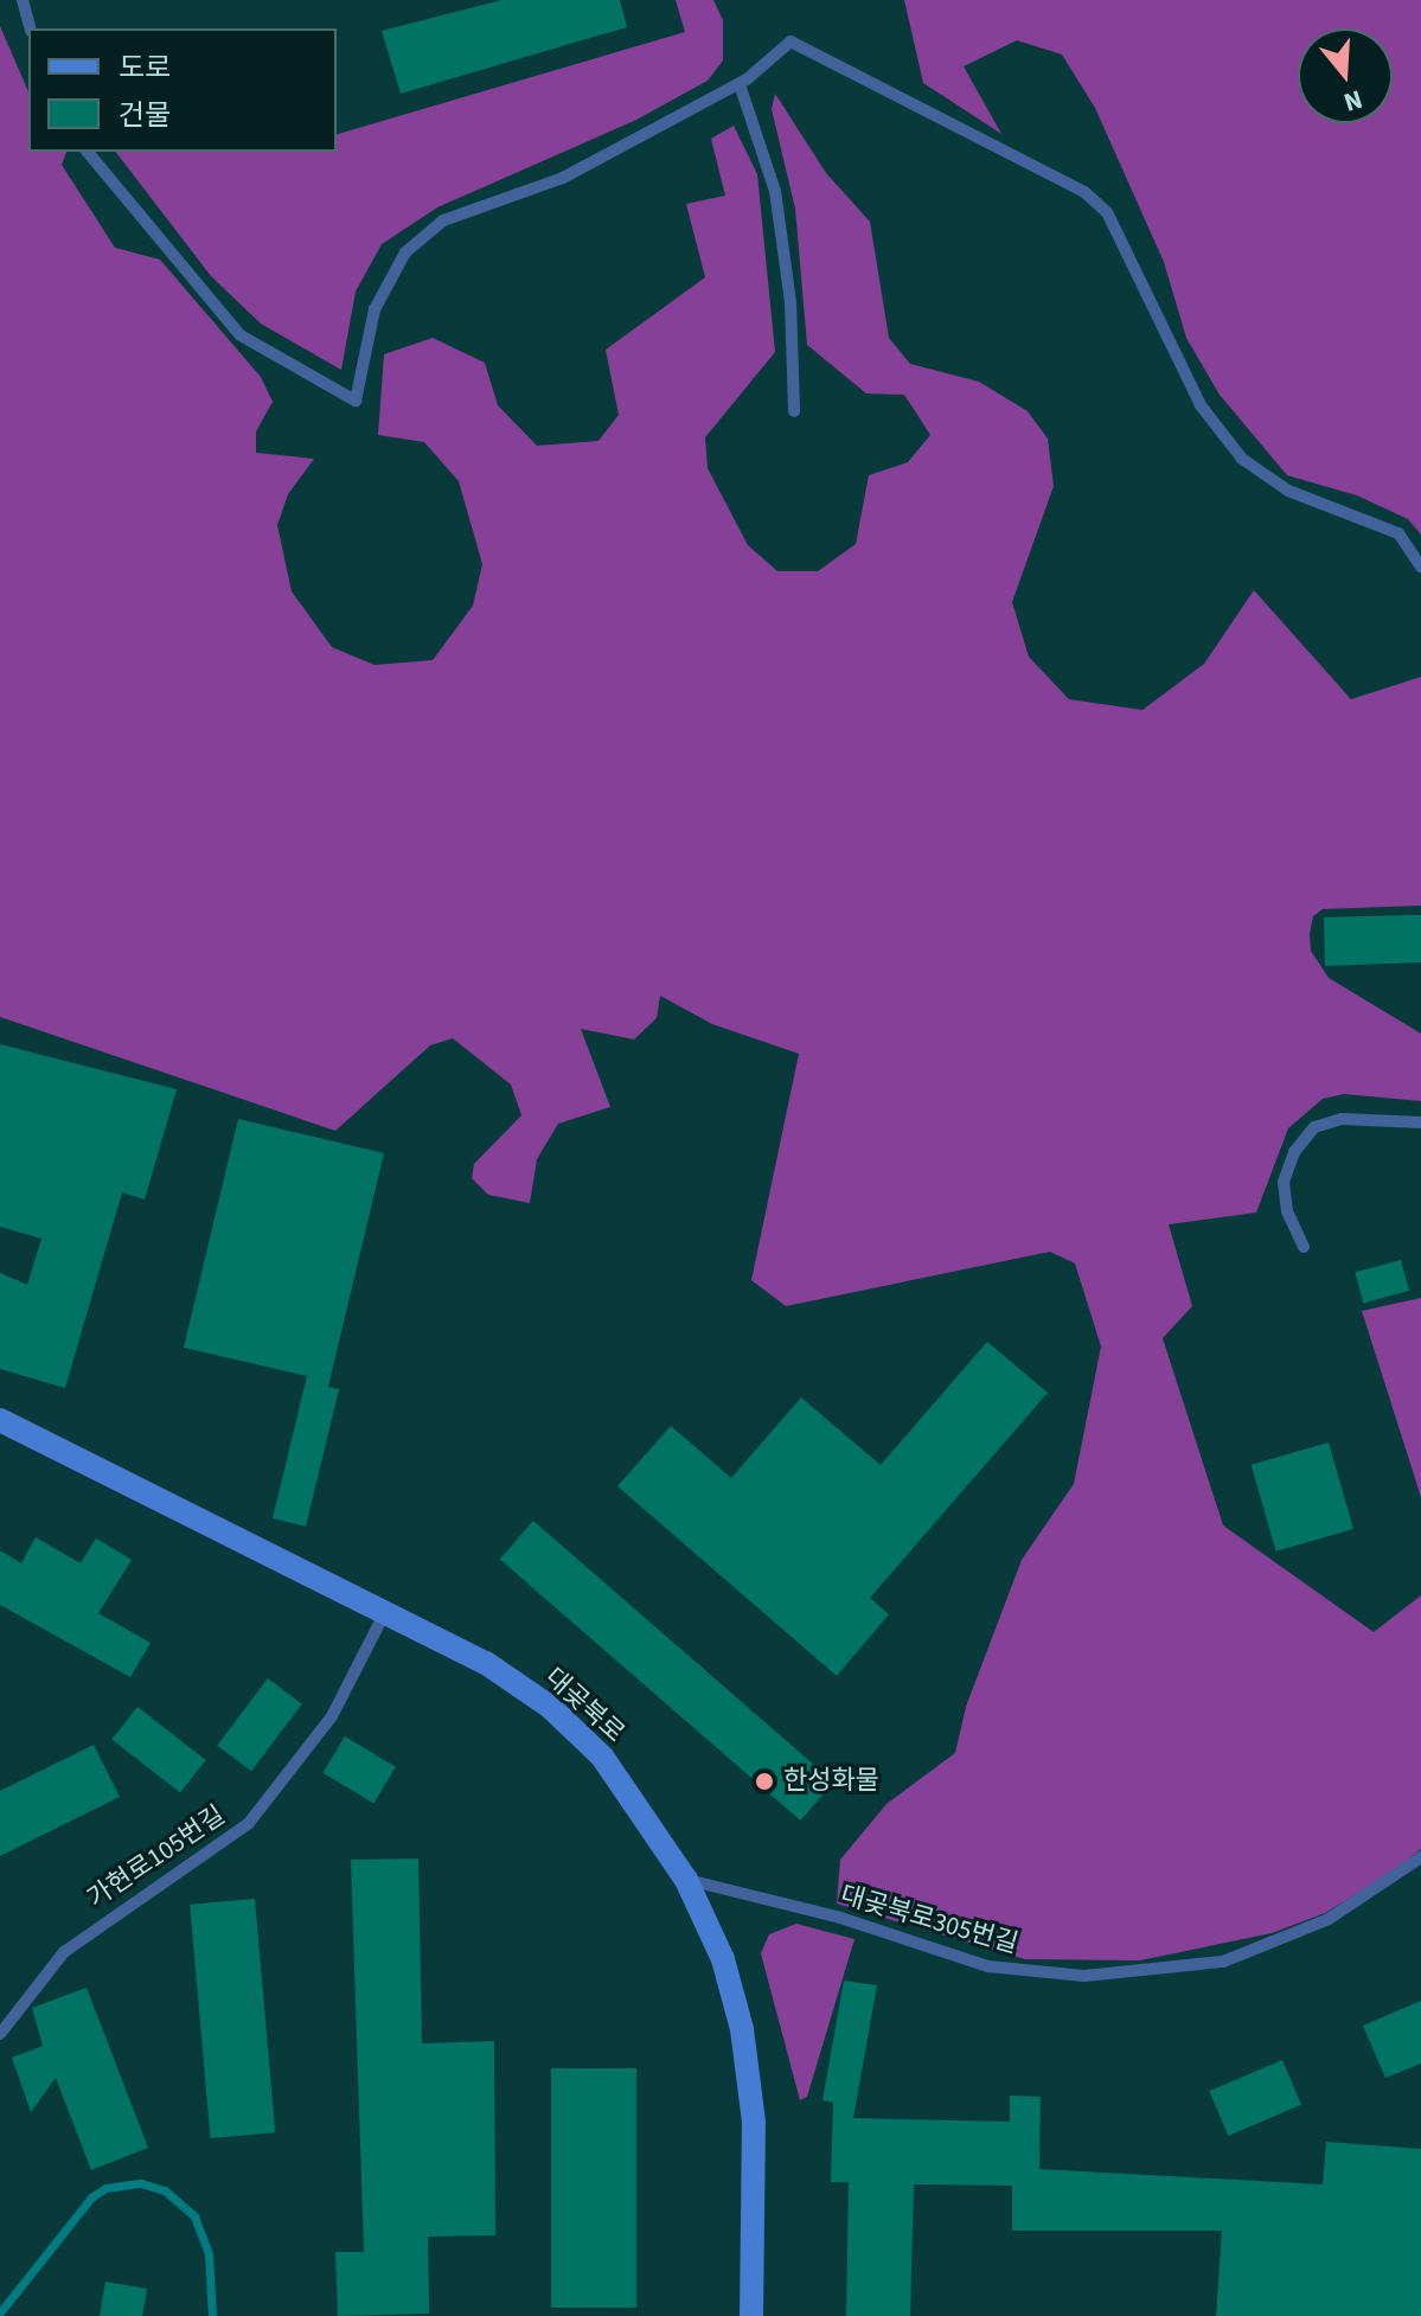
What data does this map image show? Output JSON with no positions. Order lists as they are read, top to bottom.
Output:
{
  "streets": {
    "street": ["대곶북로"],
    "lane": ["가현로105번길", "대곶북로305번길"]
  },
  "crossings": [
    ["대곶북로", "가현로105번길"],
    ["대곶북로", "대곶북로305번길"]
  ],
  "places": ["한성화물"],
  "legend": ["도로", "건물"],
  "north": "bottom"
}
